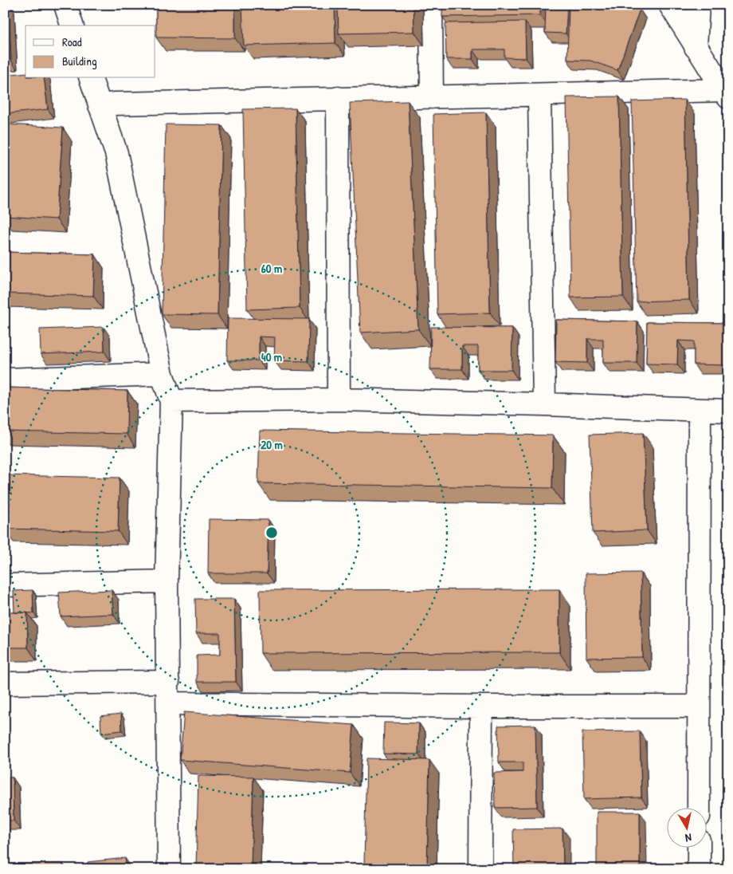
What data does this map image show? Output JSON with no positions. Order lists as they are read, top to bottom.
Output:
{
  "legend": ["Road", "Building"],
  "north": "bottom",
  "rings": ["60 m", "40 m", "20 m"]
}
